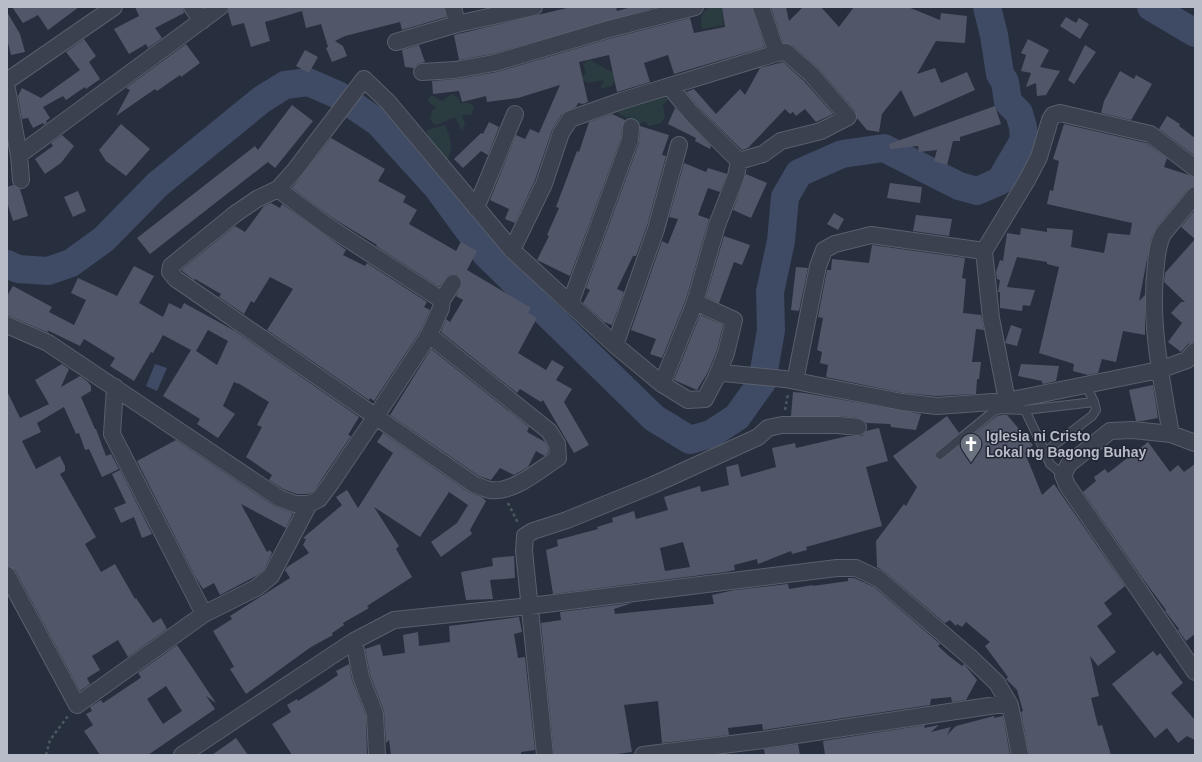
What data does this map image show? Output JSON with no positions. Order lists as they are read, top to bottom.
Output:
{
  "places": {
    "church": ["Iglesia ni Cristo Lokal ng Bagong Buhay"]
  }
}
